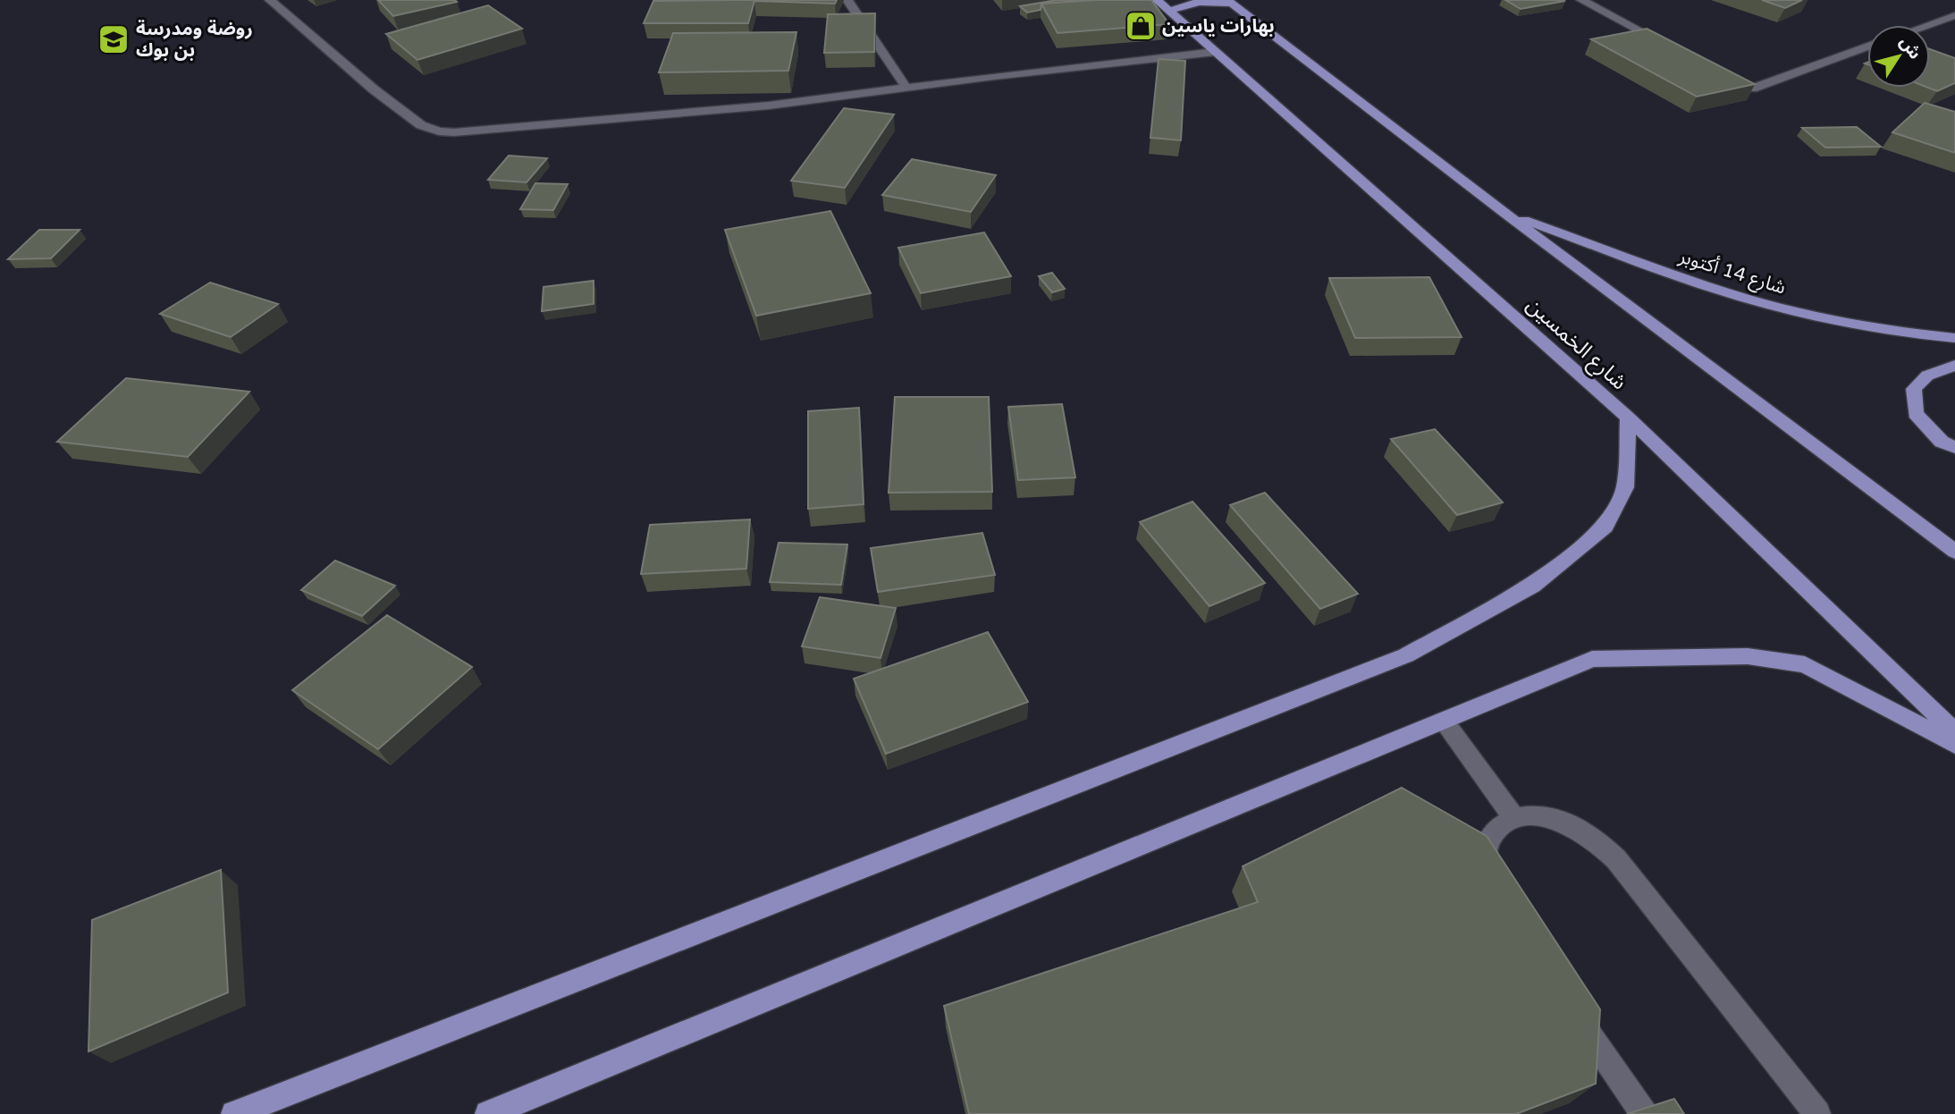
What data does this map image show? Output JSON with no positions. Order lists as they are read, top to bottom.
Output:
{
  "streets": {
    "main road": ["شارع 14 أكتوبر", "شارع الخمسين"]
  },
  "places": {
    "shop": ["بهارات ياسين"],
    "school or university": ["روضة ومدرسة بن بوك"]
  },
  "north": "top right"
}
